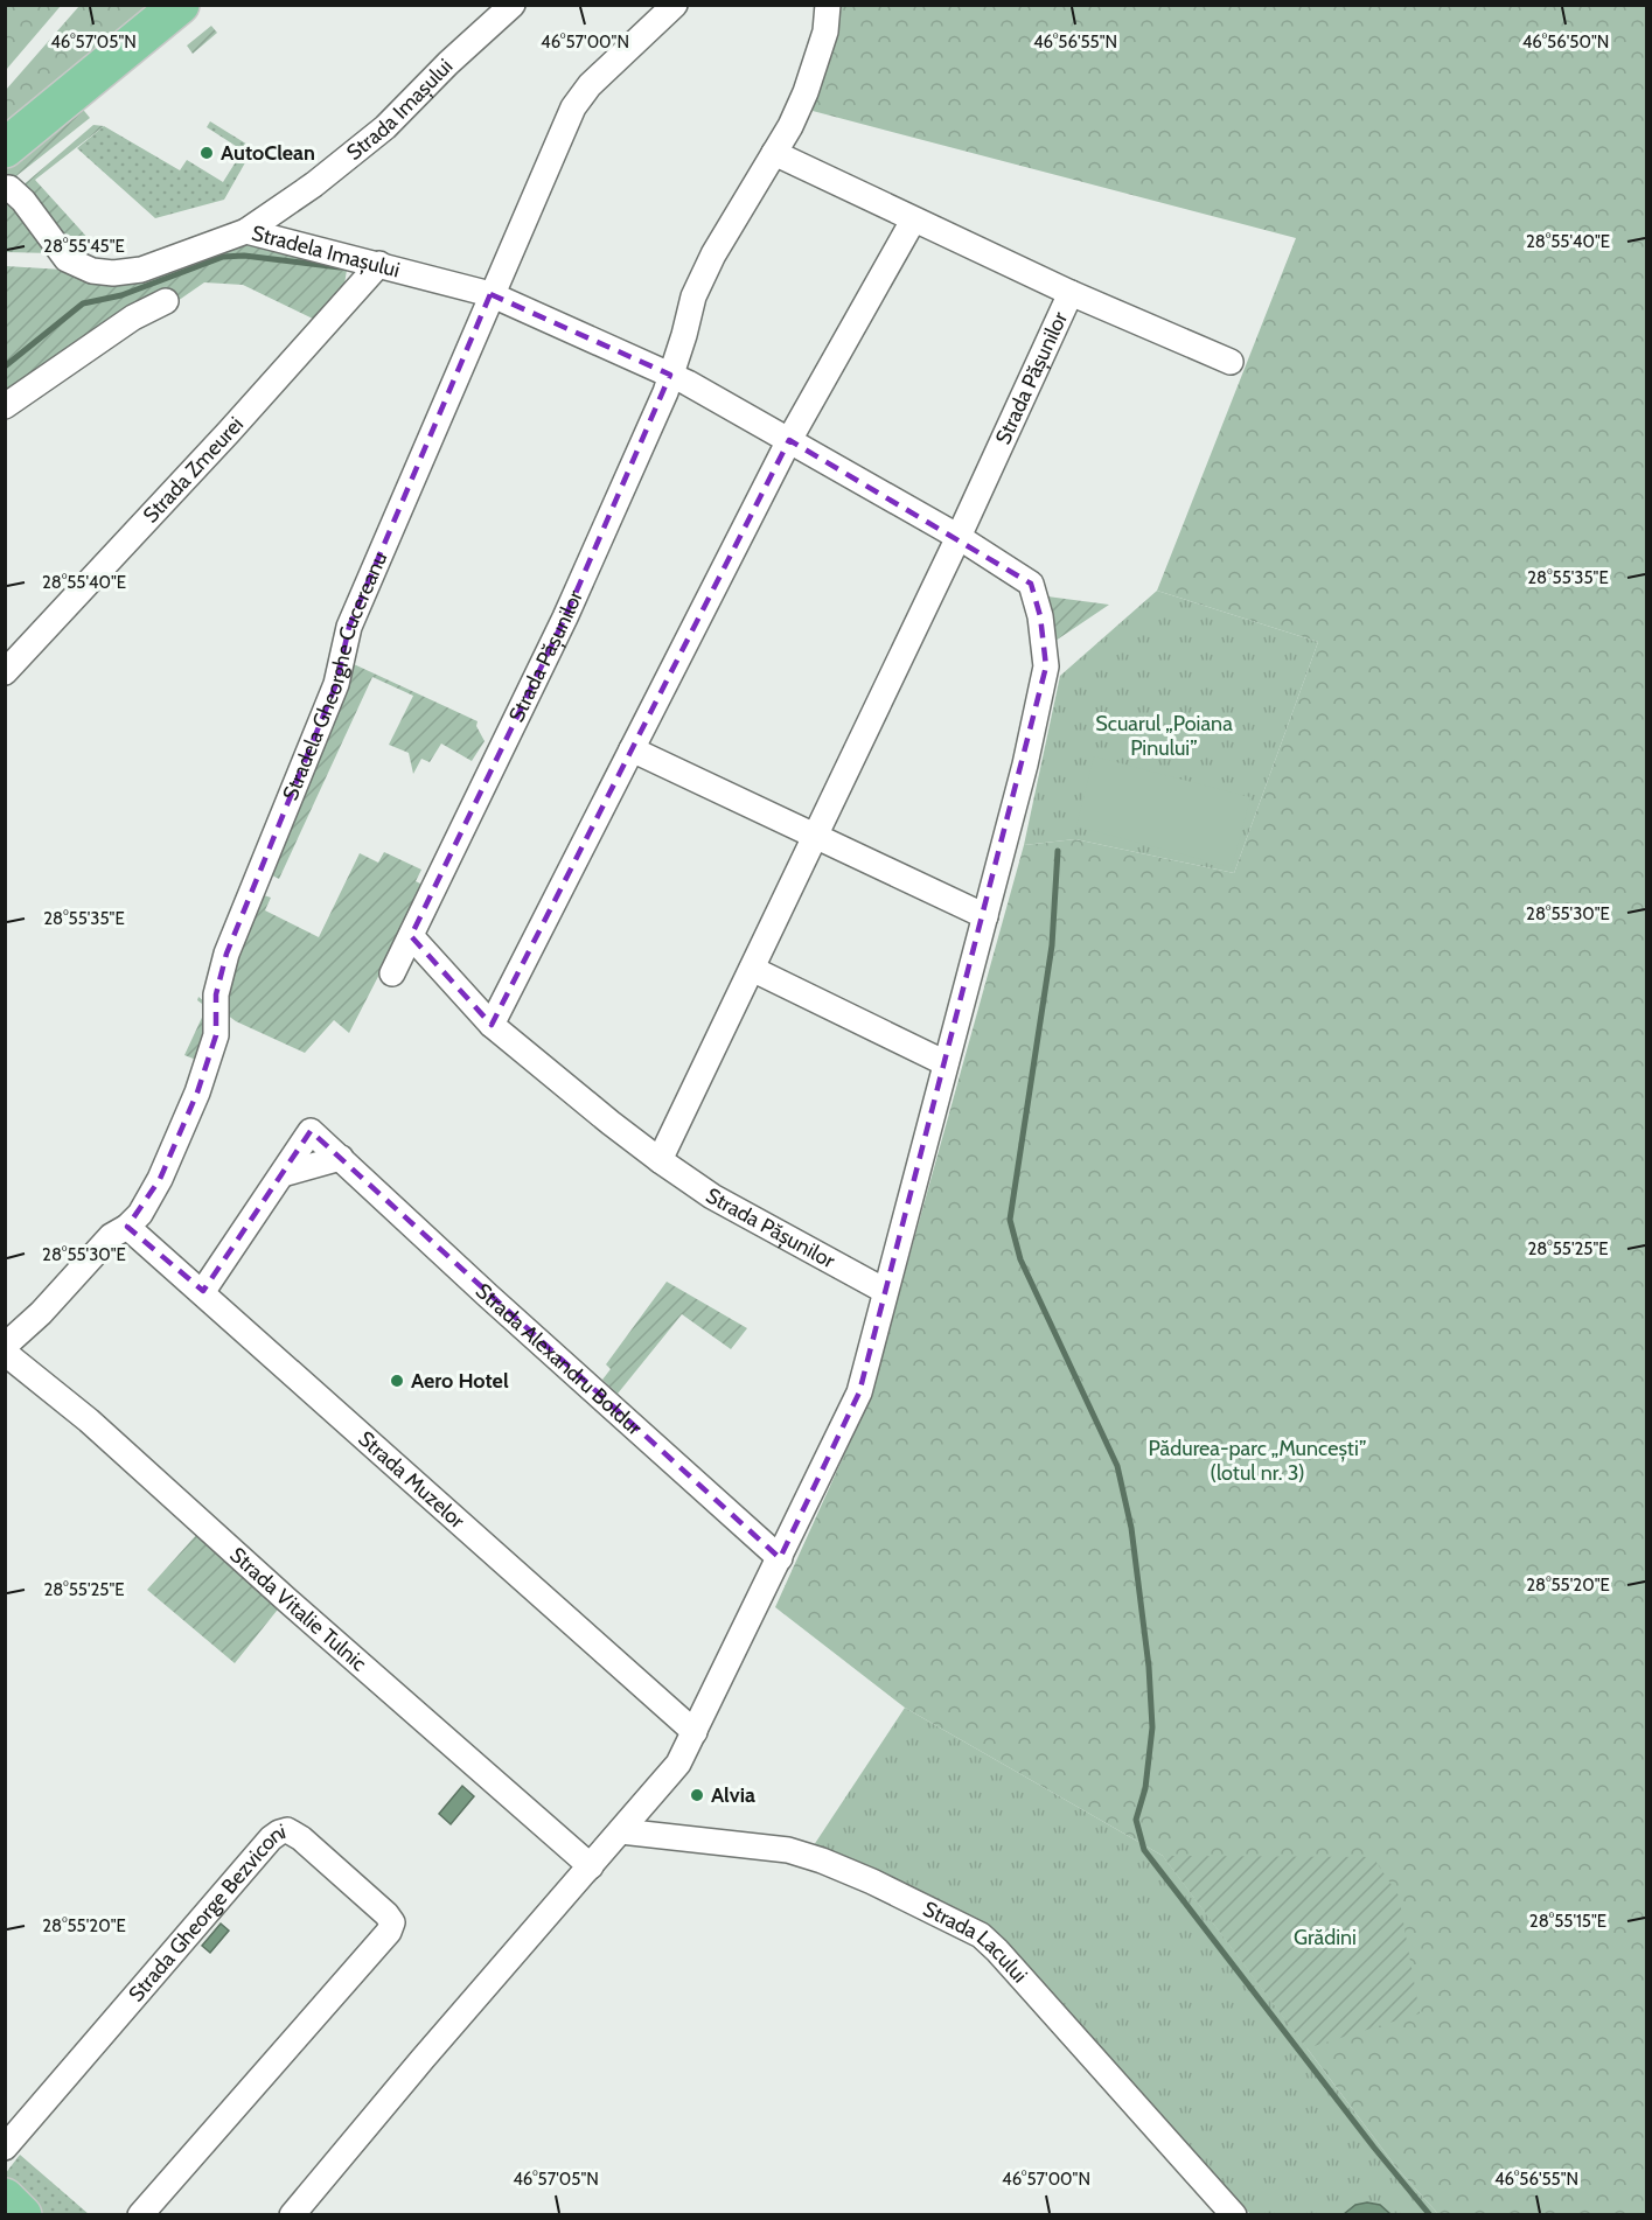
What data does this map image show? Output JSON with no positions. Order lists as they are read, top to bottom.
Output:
{
  "streets": {
    "street": [
      "Strada Imașului",
      "Stradela Imașului",
      "Strada Pășunilor",
      "Strada Zmeurei",
      "Stradela Gheorghe Cucereanu",
      "Strada Alexandru Boldur",
      "Strada Muzelor",
      "Strada Vitalie Tulnic",
      "Strada Gheorge Bezviconi",
      "Strada Lacului"
    ]
  },
  "crossings": [
    ["Strada Imașului", "Stradela Imașului"],
    ["Stradela Imașului", "Strada Pășunilor"],
    ["Stradela Imașului", "Strada Zmeurei"],
    ["Stradela Imașului", "Stradela Gheorghe Cucereanu"],
    ["Stradela Gheorghe Cucereanu", "Strada Muzelor"],
    ["Strada Alexandru Boldur", "Strada Muzelor"]
  ],
  "parks": ["Scuarul „Poiana Pinului”", "Pădurea-parc „Muncești” (lotul nr. 3)", "Grădini"],
  "places": ["AutoClean", "Aero Hotel", "Alvia"],
  "coordinates": [
    "46°57'05\"N",
    "46°57'00\"N",
    "46°56'55\"N",
    "46°56'50\"N",
    "28°55'40\"E",
    "28°55'45\"E",
    "28°55'35\"E",
    "28°55'30\"E",
    "28°55'25\"E",
    "28°55'20\"E",
    "28°55'15\"E"
  ]
}
